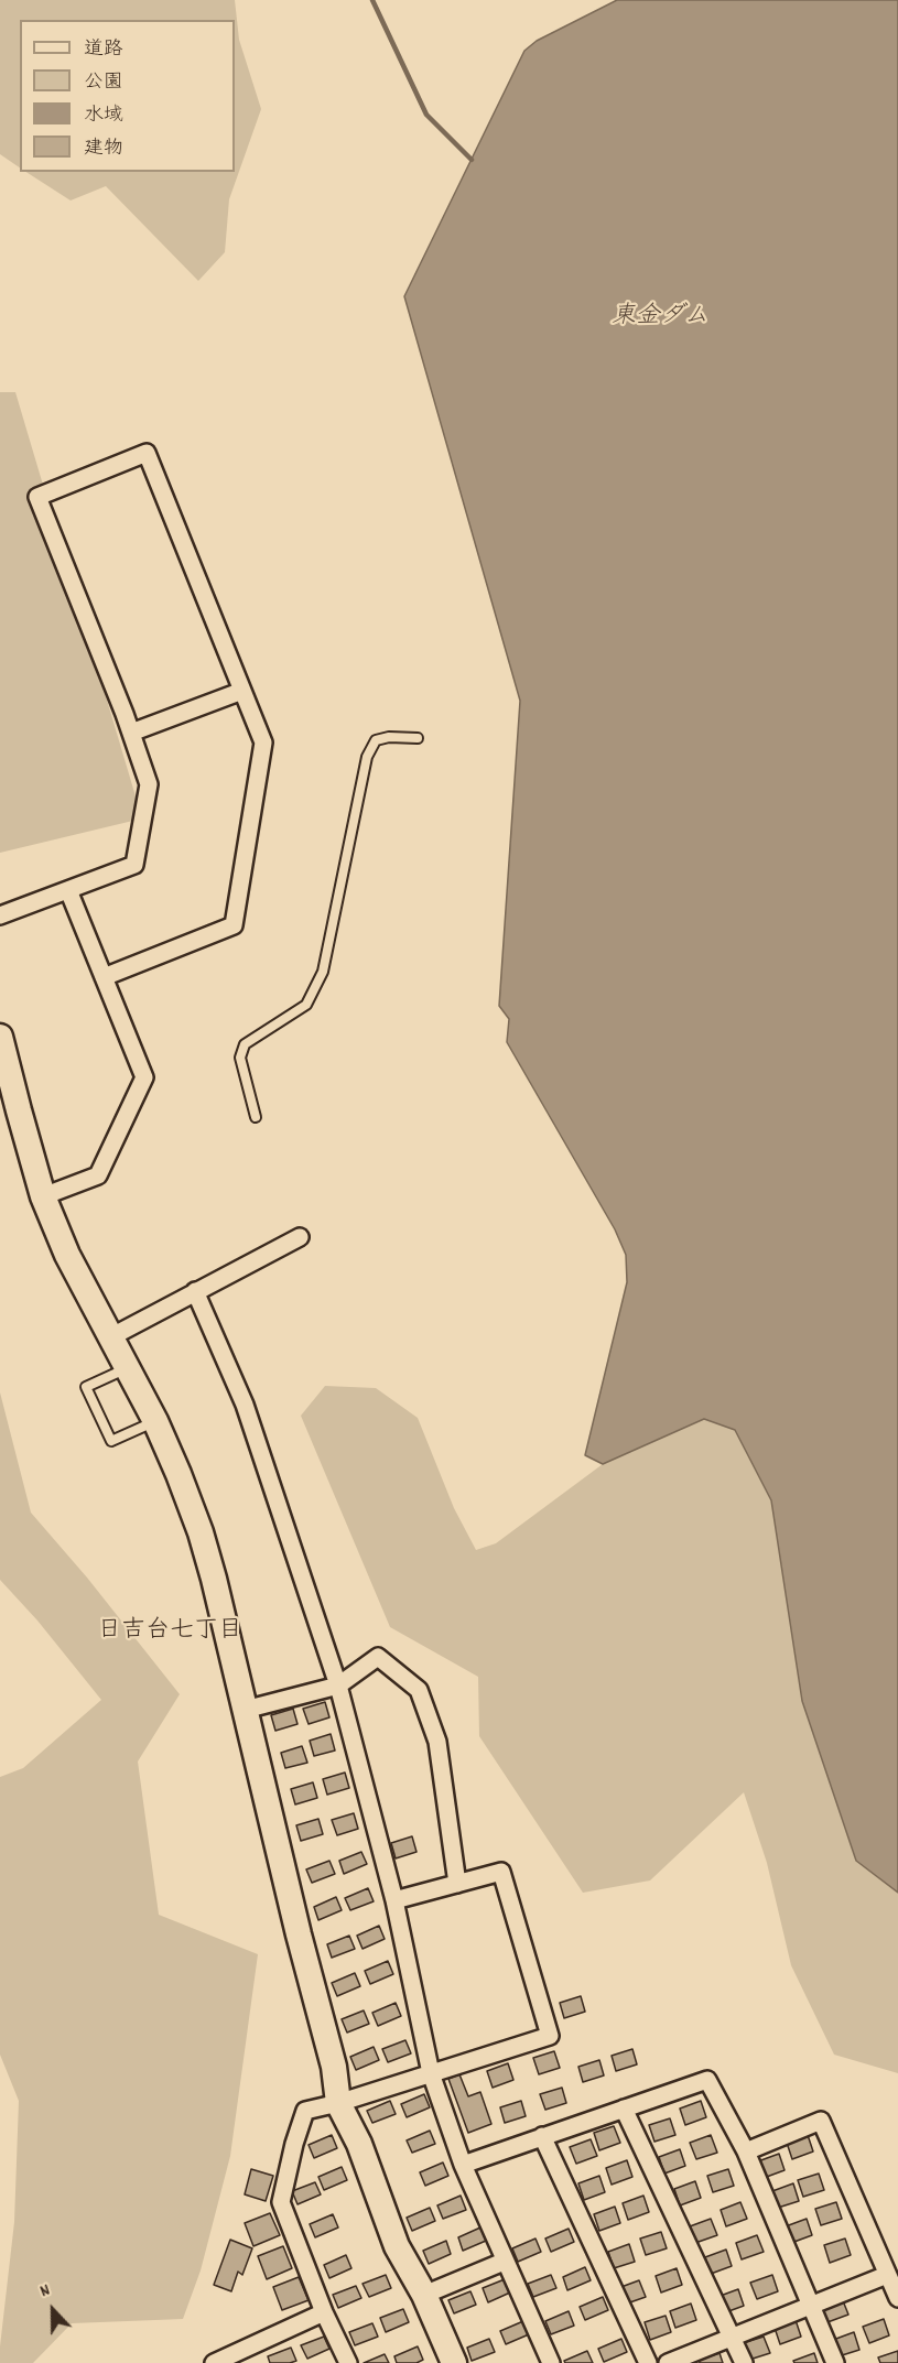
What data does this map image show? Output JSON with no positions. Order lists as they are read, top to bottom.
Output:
{
  "districts": ["日吉台七丁目"],
  "water": ["東金ダム"],
  "legend": [
    "道路",
    "公園",
    "水域",
    "建物"
  ],
  "north": "top"
}
